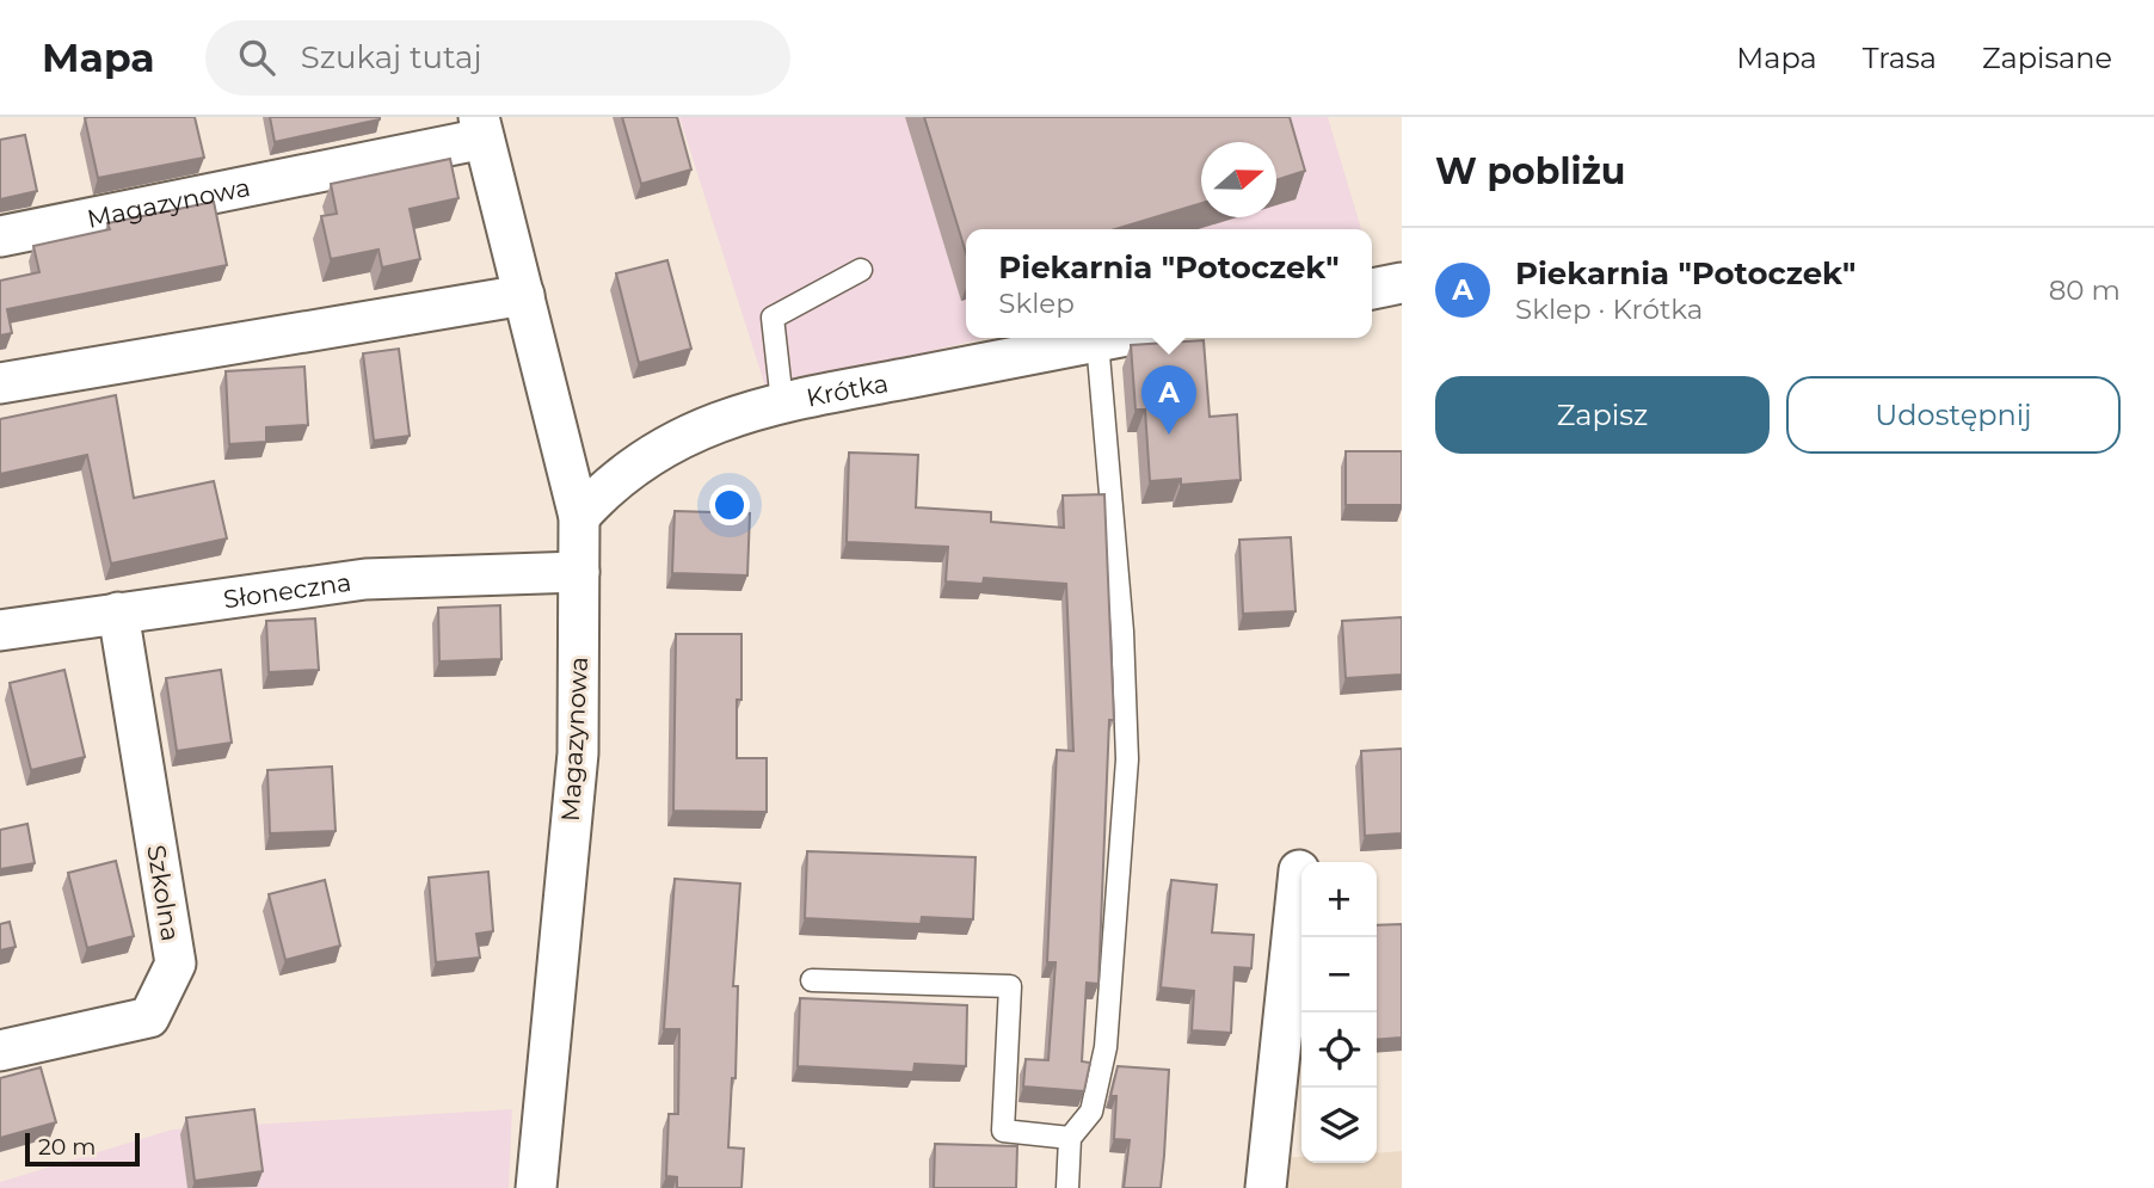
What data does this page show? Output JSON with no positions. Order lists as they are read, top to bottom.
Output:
{
  "streets": {
    "street": [
      "Magazynowa",
      "Krótka",
      "Słoneczna",
      "Szkolna"
    ]
  },
  "crossings": [
    ["Magazynowa", "Krótka"],
    ["Magazynowa", "Słoneczna"],
    ["Słoneczna", "Szkolna"]
  ],
  "scale_bar": "20 m",
  "north": "right",
  "page": {
    "header": "Mapa",
    "search": "Szukaj tutaj",
    "nav": ["Mapa", "Trasa", "Zapisane"],
    "heading": "W pobliżu",
    "list": [
      {
        "mark": "A",
        "name": "Piekarnia \"Potoczek\"",
        "note": "Sklep · Krótka",
        "value": "80 m"
      }
    ],
    "popup": ["Piekarnia \"Potoczek\"", "Sklep"],
    "buttons": ["Zapisz", "Udostępnij"],
    "pins": "A",
    "map_buttons": ["+", "−"],
    "scale": "20 m"
  }
}
